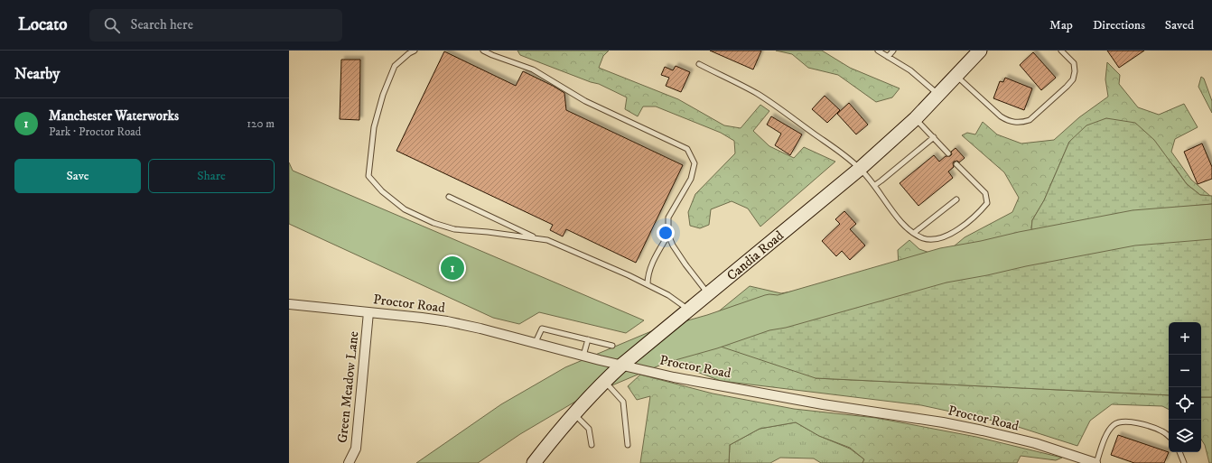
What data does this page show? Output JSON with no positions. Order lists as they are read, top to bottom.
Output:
{
  "streets": {
    "main road": ["Candia Road"],
    "street": ["Proctor Road", "Green Meadow Lane"]
  },
  "crossings": [
    ["Candia Road", "Proctor Road"],
    ["Proctor Road", "Green Meadow Lane"]
  ],
  "page": {
    "header": "Locato",
    "search": "Search here",
    "nav": ["Map", "Directions", "Saved"],
    "heading": "Nearby",
    "list": [
      {
        "mark": "1",
        "name": "Manchester Waterworks",
        "note": "Park · Proctor Road",
        "value": "120 m"
      }
    ],
    "buttons": ["Save", "Share"],
    "pins": "1",
    "map_buttons": ["+", "−"]
  }
}
